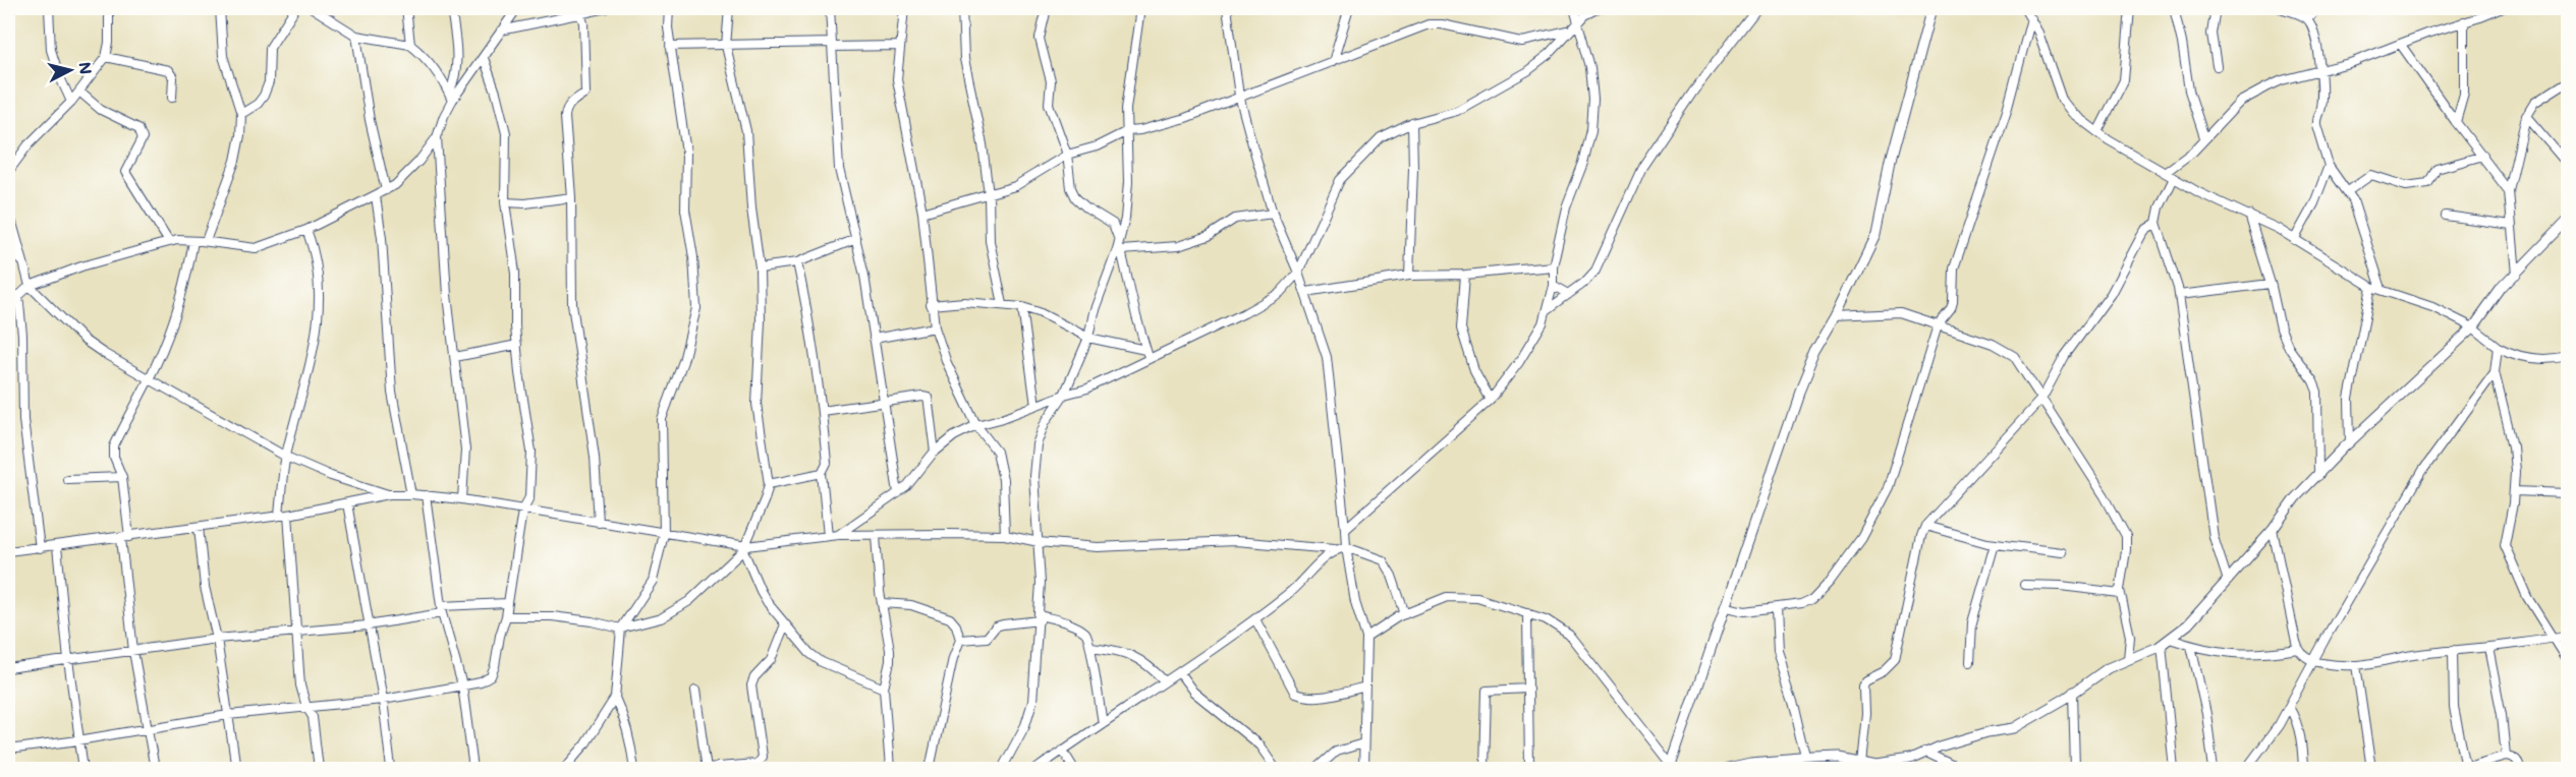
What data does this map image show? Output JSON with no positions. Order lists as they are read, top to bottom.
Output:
{
  "north": "right"
}
